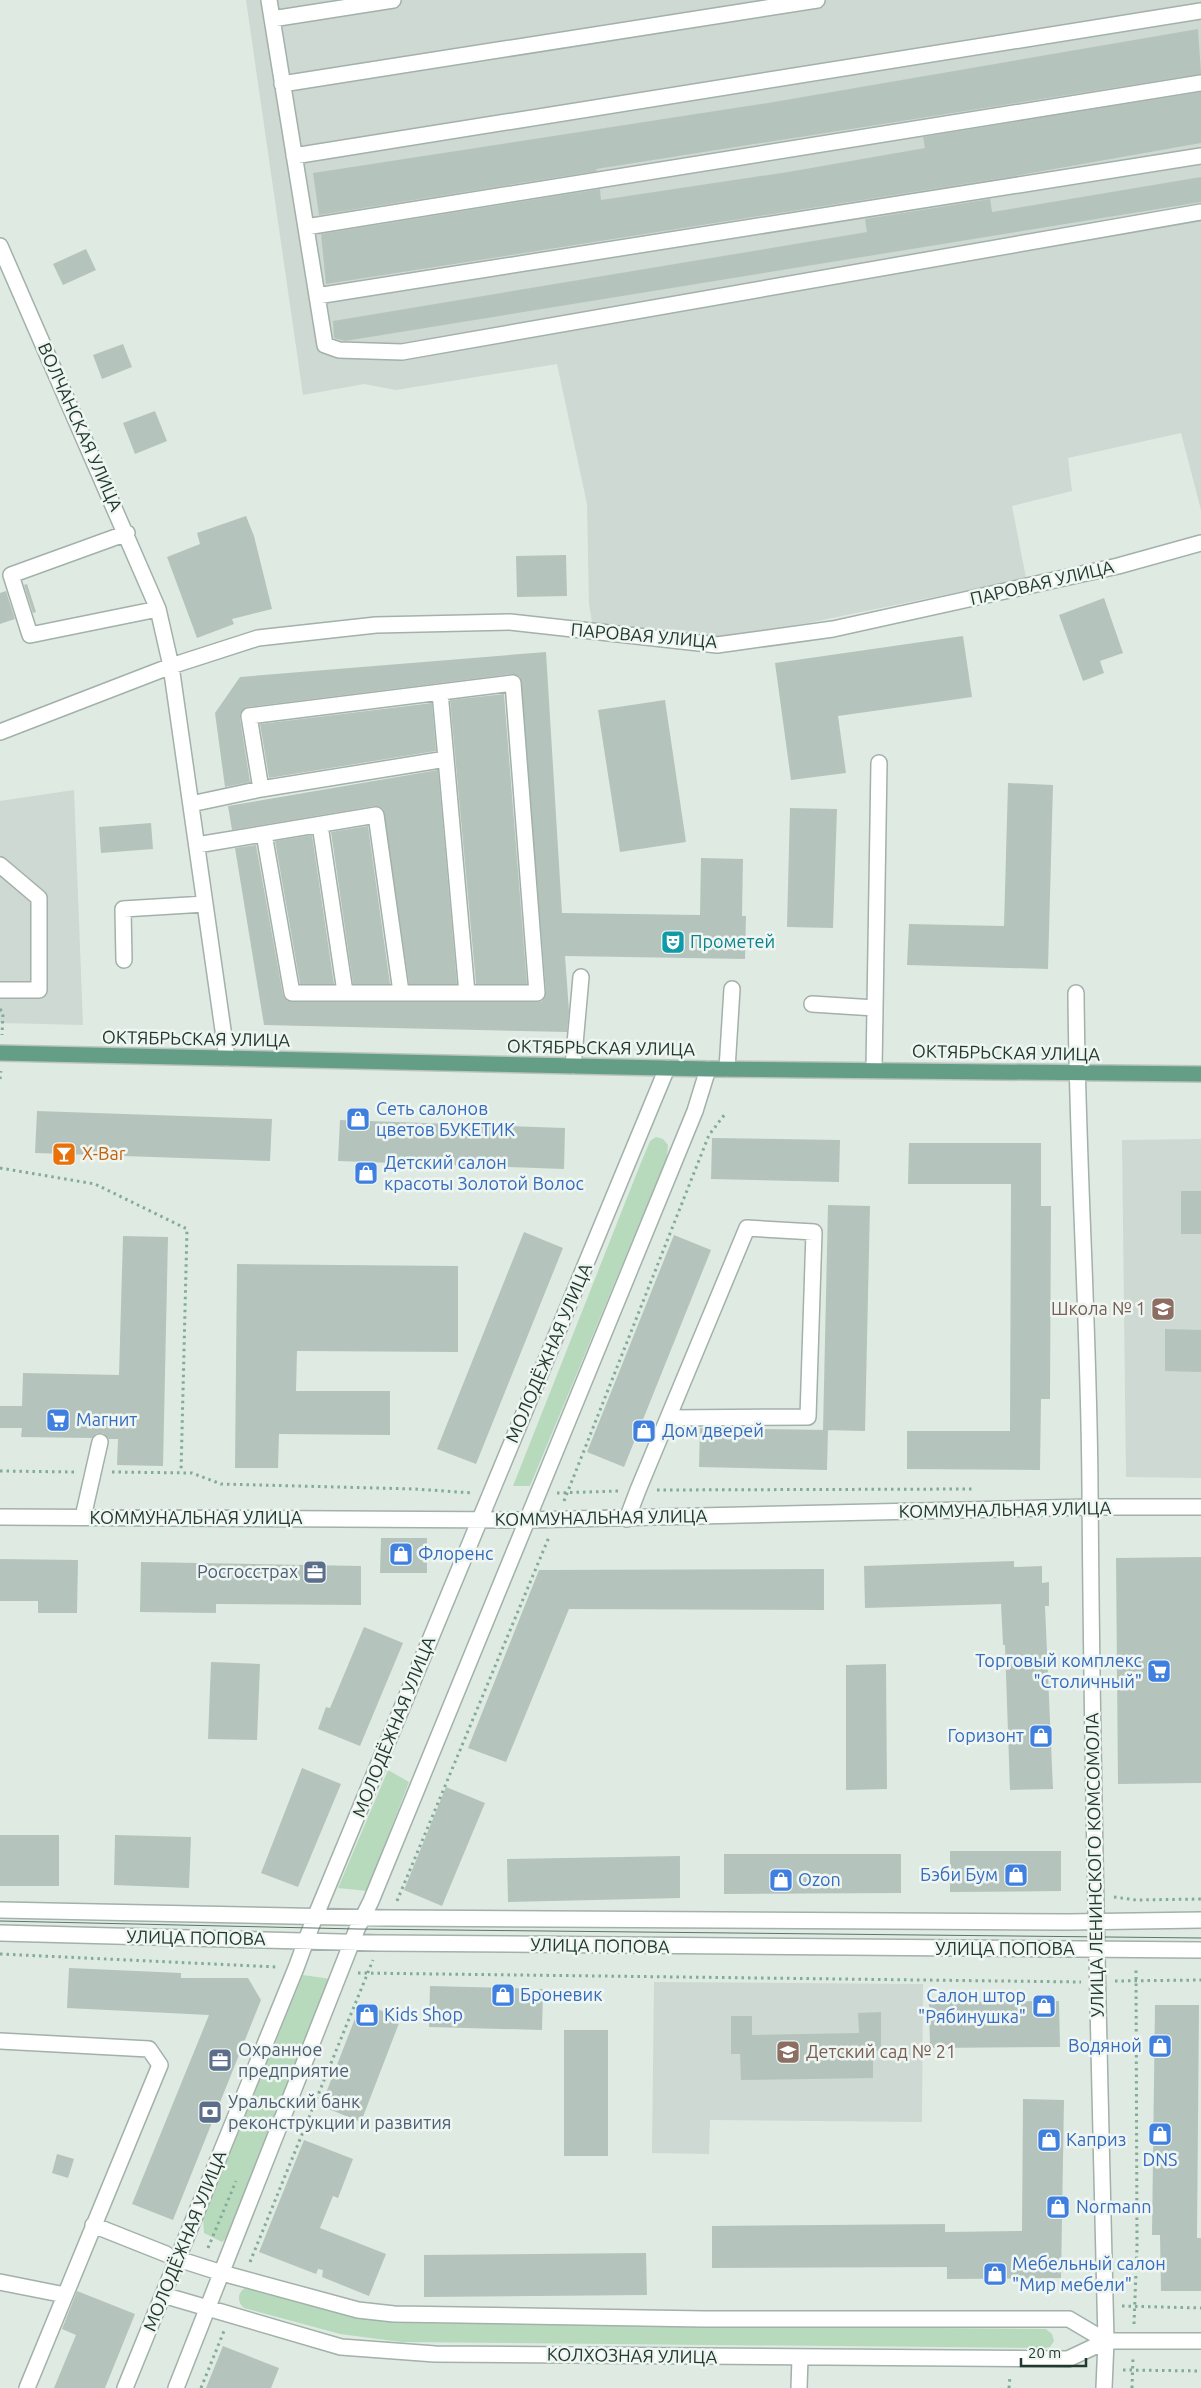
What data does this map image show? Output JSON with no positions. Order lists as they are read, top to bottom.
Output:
{
  "streets": {
    "main road": ["ОКТЯБРЬСКАЯ УЛИЦА"],
    "street": [
      "ВОЛЧАНСКАЯ УЛИЦА",
      "ПАРОВАЯ УЛИЦА",
      "МОЛОДЁЖНАЯ УЛИЦА",
      "КОММУНАЛЬНАЯ УЛИЦА",
      "УЛИЦА ЛЕНИНСКОГО КОМСОМОЛА",
      "УЛИЦА ПОПОВА",
      "КОЛХОЗНАЯ УЛИЦА"
    ]
  },
  "crossings": [
    ["ВОЛЧАНСКАЯ УЛИЦА", "ПАРОВАЯ УЛИЦА"],
    ["ВОЛЧАНСКАЯ УЛИЦА", "ОКТЯБРЬСКАЯ УЛИЦА"],
    ["ОКТЯБРЬСКАЯ УЛИЦА", "МОЛОДЁЖНАЯ УЛИЦА"],
    ["ОКТЯБРЬСКАЯ УЛИЦА", "УЛИЦА ЛЕНИНСКОГО КОМСОМОЛА"],
    ["МОЛОДЁЖНАЯ УЛИЦА", "КОММУНАЛЬНАЯ УЛИЦА"],
    ["МОЛОДЁЖНАЯ УЛИЦА", "УЛИЦА ПОПОВА"],
    ["МОЛОДЁЖНАЯ УЛИЦА", "КОЛХОЗНАЯ УЛИЦА"],
    ["КОММУНАЛЬНАЯ УЛИЦА", "УЛИЦА ЛЕНИНСКОГО КОМСОМОЛА"],
    ["УЛИЦА ЛЕНИНСКОГО КОМСОМОЛА", "УЛИЦА ПОПОВА"],
    ["УЛИЦА ЛЕНИНСКОГО КОМСОМОЛА", "КОЛХОЗНАЯ УЛИЦА"]
  ],
  "places": {
    "theatre": ["Прометей"],
    "shop": [
      "Сеть салонов цветов БУКЕТИК",
      "Детский салон красоты Золотой Волос",
      "Дом дверей",
      "Флоренс",
      "Горизонт",
      "Бэби Бум",
      "Ozon",
      "Броневик",
      "Салон штор \"Рябинушка\"",
      "Kids Shop",
      "Водяной",
      "DNS",
      "Каприз",
      "Normann",
      "Мебельный салон \"Мир мебели\""
    ],
    "bar": ["X-Bar"],
    "school or university": ["Школа № 1", "Детский сад № 21"],
    "supermarket": ["Магнит", "Торговый комплекс \"Столичный\""],
    "office": ["Росгосстрах", "Охранное предприятие"],
    "bank": ["Уральский банк реконструкции и развития"]
  },
  "scale_bar": "20 m"
}
